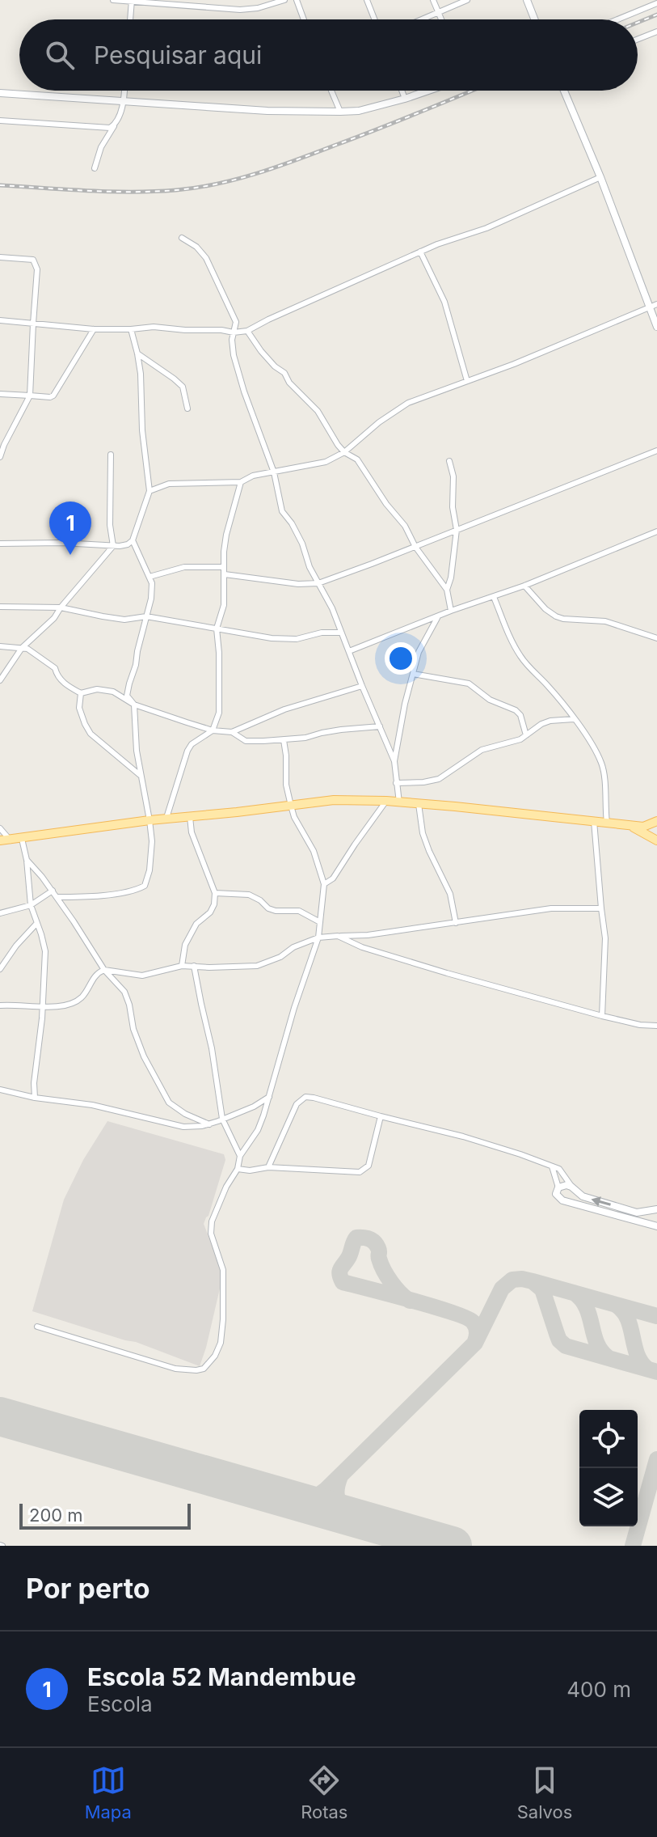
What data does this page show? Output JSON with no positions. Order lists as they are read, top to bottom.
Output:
{
  "scale_bar": "200 m",
  "page": {
    "search": "Pesquisar aqui",
    "pins": "1",
    "scale": "200 m",
    "heading": "Por perto",
    "list": [
      {
        "mark": "1",
        "name": "Escola 52 Mandembue",
        "note": "Escola",
        "value": "400 m"
      }
    ],
    "nav": ["Mapa", "Rotas", "Salvos"]
  }
}
